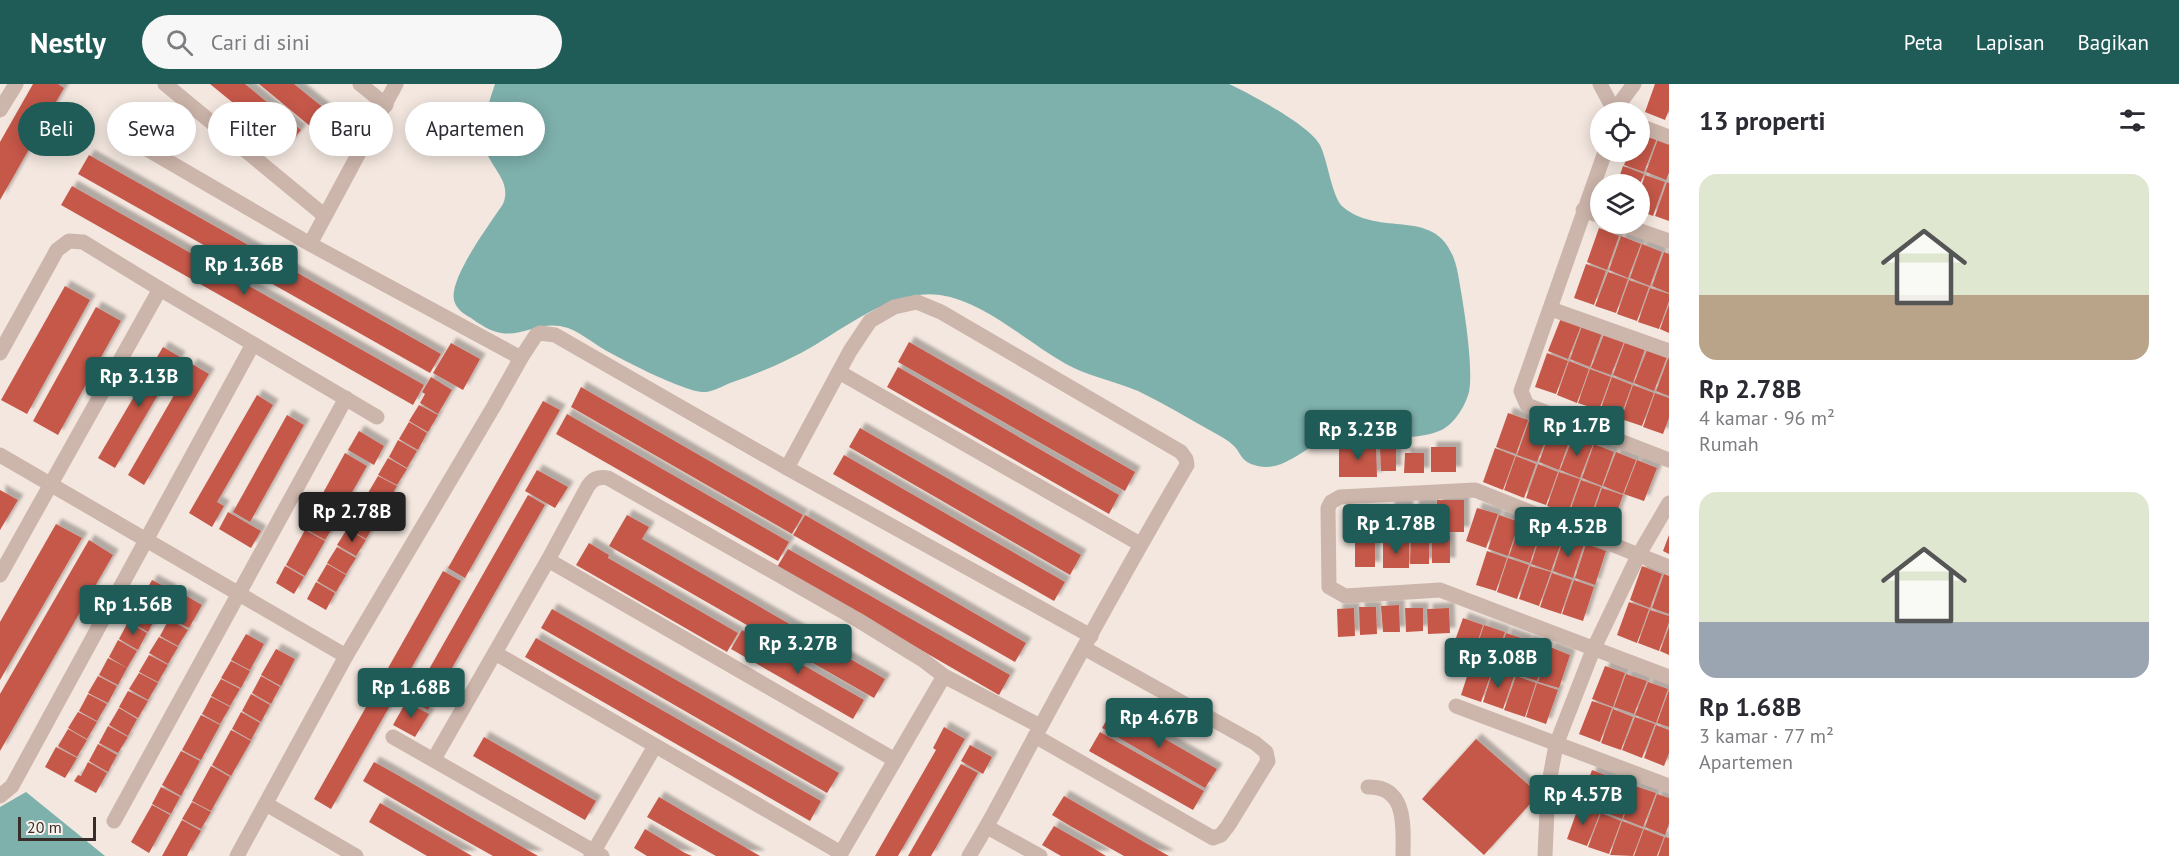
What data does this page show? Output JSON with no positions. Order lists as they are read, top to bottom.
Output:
{
  "scale_bar": "20 m",
  "page": {
    "header": "Nestly",
    "search": "Cari di sini",
    "nav": ["Peta", "Lapisan", "Bagikan"],
    "heading": "13 properti",
    "chip": [
      "Beli",
      "Sewa",
      "Filter",
      "Baru",
      "Apartemen"
    ],
    "list": [
      {
        "name": "Rp 2.78B",
        "note": "4 kamar · 96 m² · Rumah"
      },
      {
        "name": "Rp 1.68B",
        "note": "3 kamar · 77 m² · Apartemen"
      }
    ],
    "price": [
      "Rp 1.36B",
      "Rp 3.13B",
      "Rp 1.7B",
      "Rp 3.23B",
      "Rp 2.78B",
      "Rp 1.78B",
      "Rp 4.52B",
      "Rp 1.56B",
      "Rp 3.27B",
      "Rp 3.08B",
      "Rp 1.68B",
      "Rp 4.67B",
      "Rp 4.57B"
    ],
    "scale": "20 m"
  }
}
